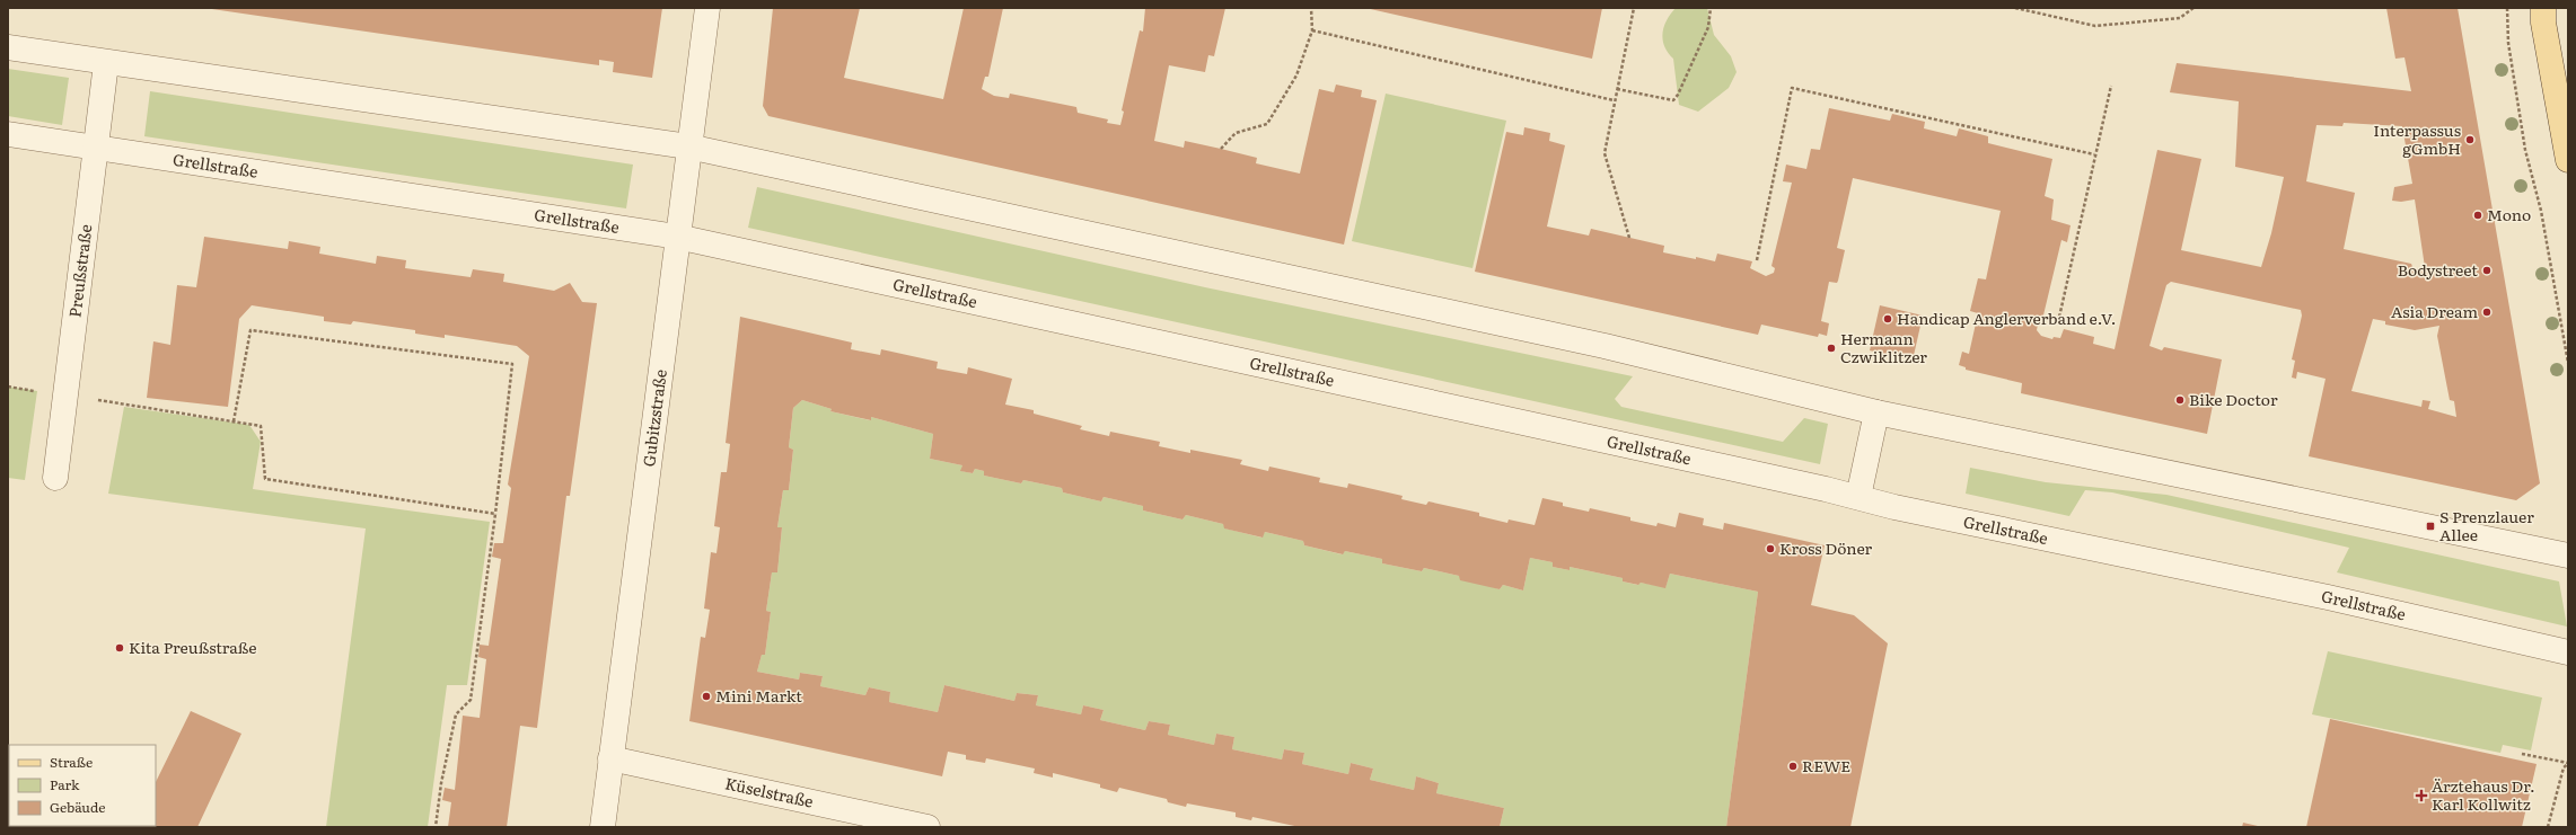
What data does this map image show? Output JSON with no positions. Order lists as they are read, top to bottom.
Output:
{
  "streets": {
    "street": [
      "Grellstraße",
      "Preußstraße",
      "Gubitzstraße",
      "Küselstraße"
    ]
  },
  "crossings": [
    ["Grellstraße", "Preußstraße"],
    ["Grellstraße", "Gubitzstraße"],
    ["Gubitzstraße", "Küselstraße"]
  ],
  "places": {
    "other": [
      "Interpassus gGmbH",
      "Mono",
      "Bodystreet",
      "Asia Dream",
      "Handicap Anglerverband e.V.",
      "Hermann Czwiklitzer",
      "Bike Doctor",
      "Kross Döner",
      "Kita Preußstraße",
      "Mini Markt",
      "REWE"
    ],
    "transit": ["S Prenzlauer Allee"],
    "health": ["Ärztehaus Dr. Karl Kollwitz"]
  },
  "legend": ["Straße", "Park", "Gebäude"]
}
